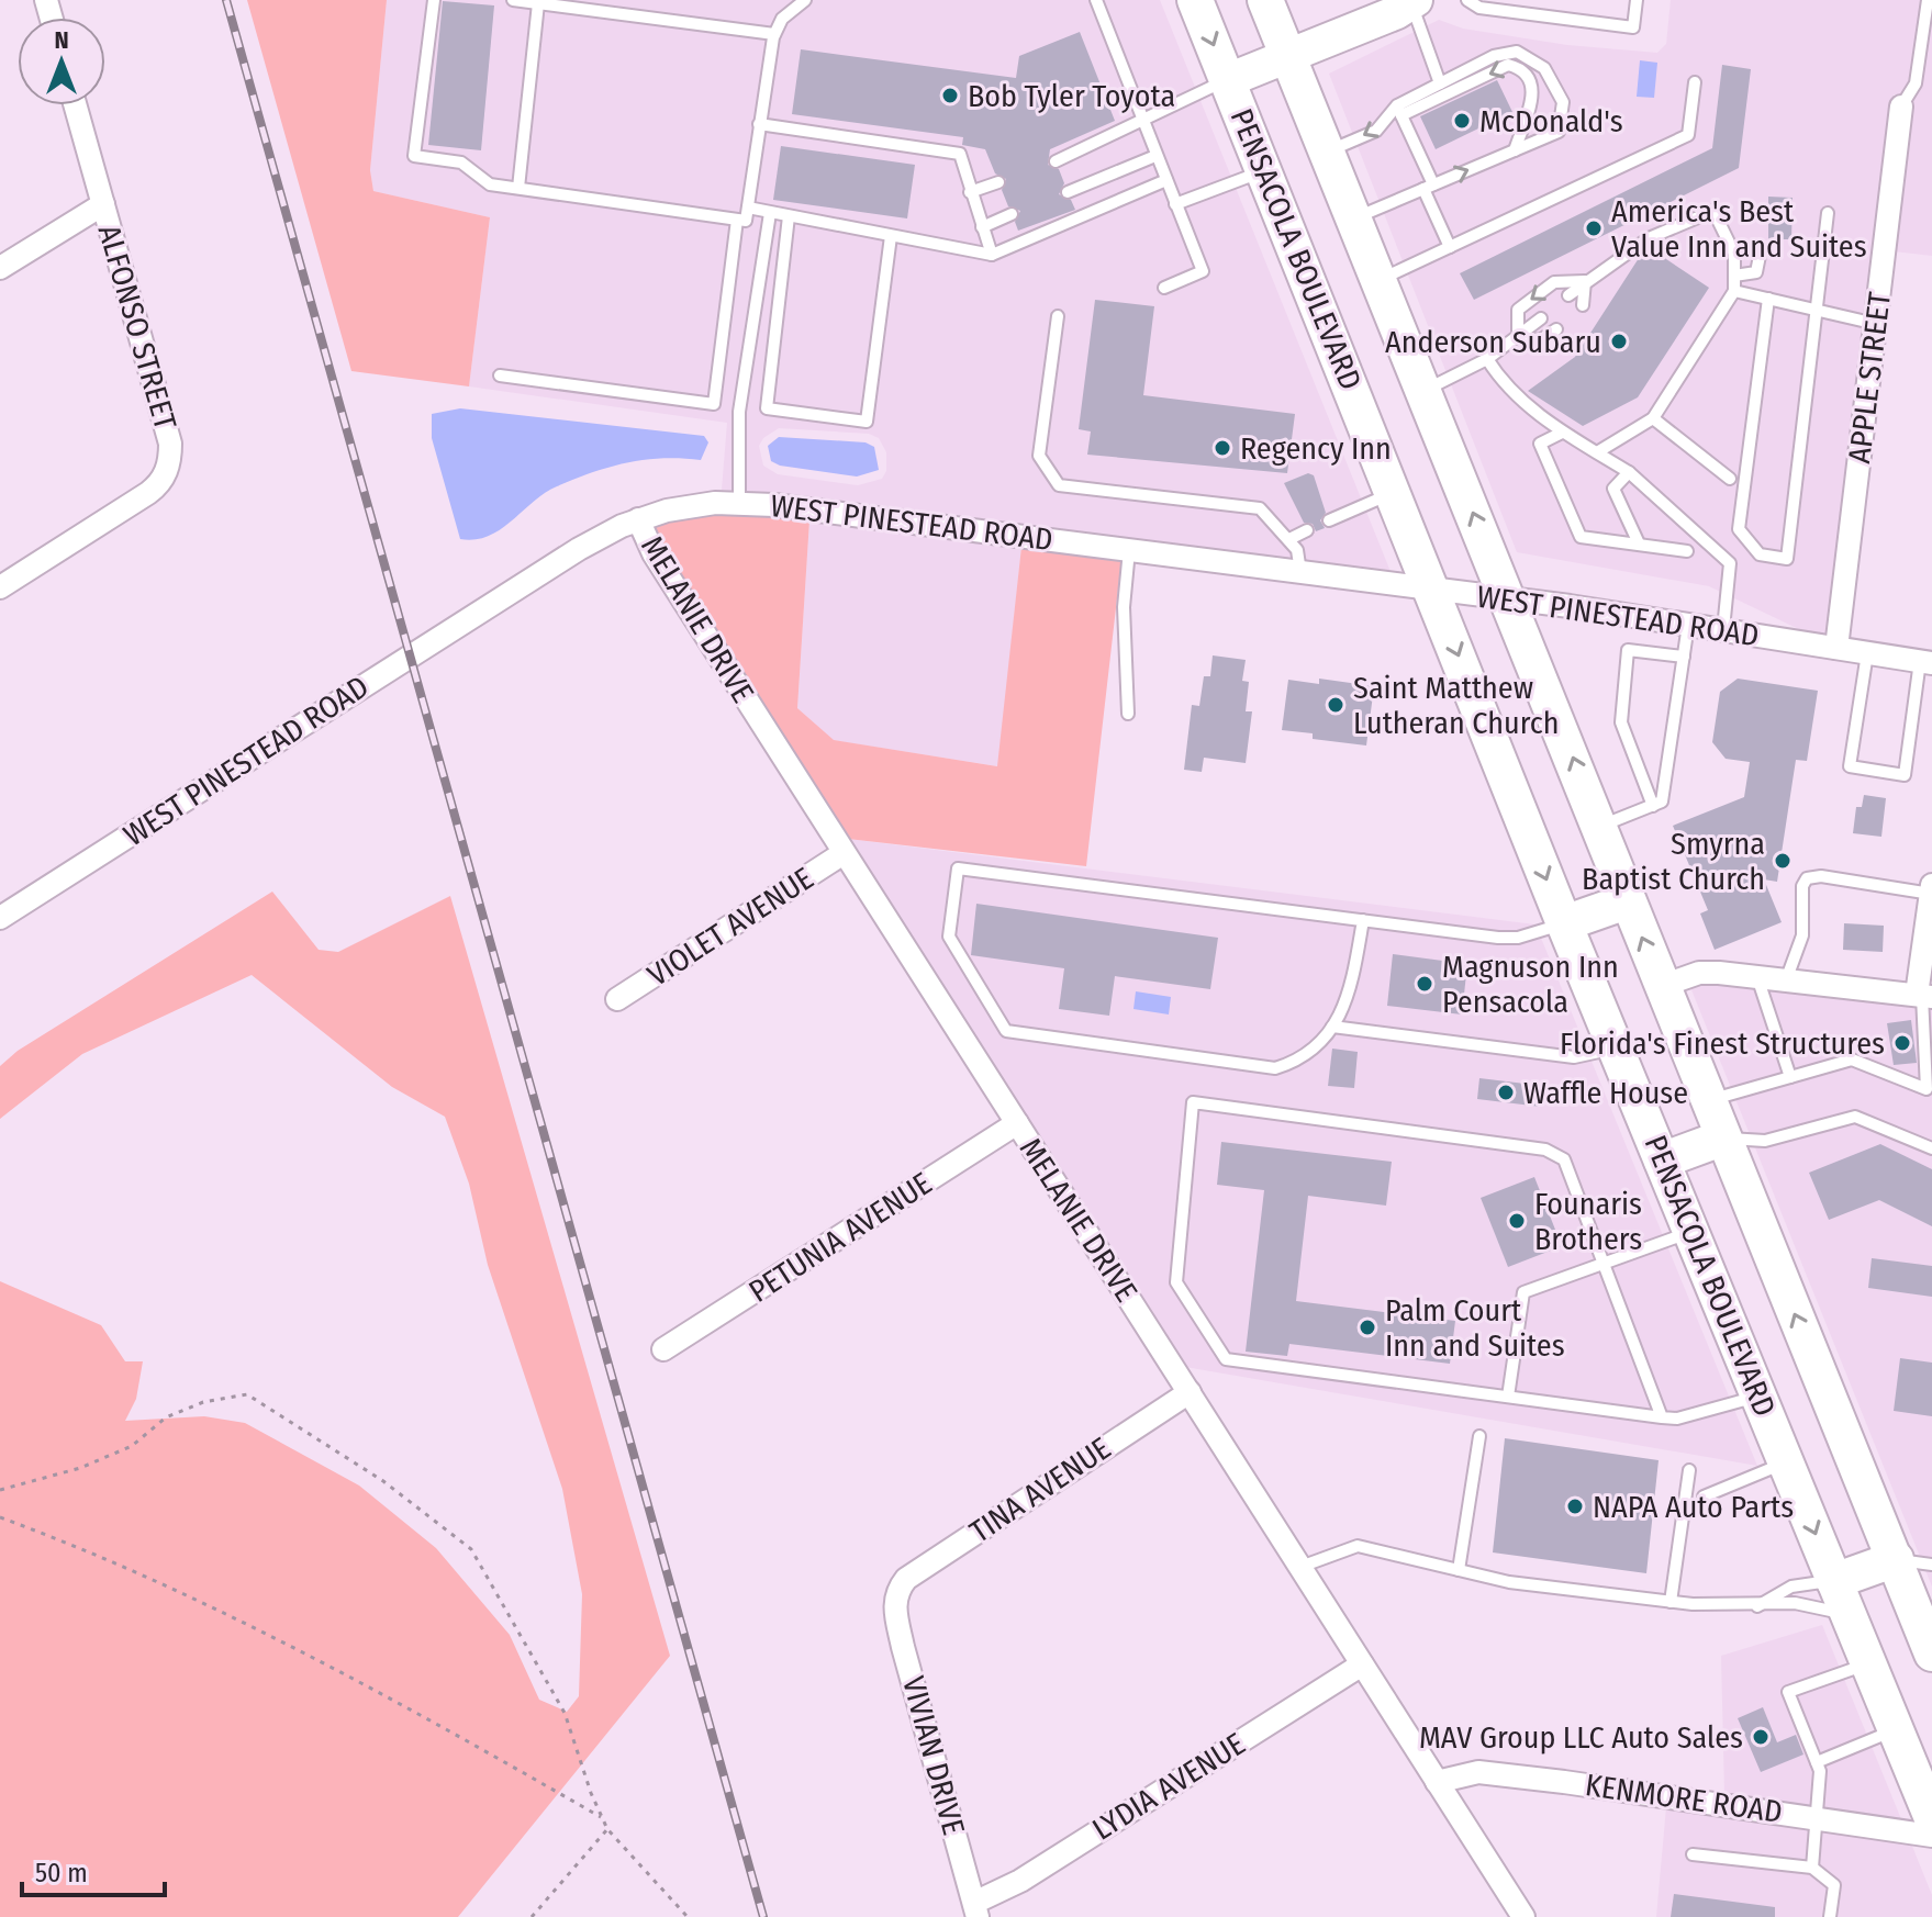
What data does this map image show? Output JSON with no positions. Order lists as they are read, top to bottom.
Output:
{
  "streets": {
    "main road": ["PENSACOLA BOULEVARD"],
    "street": [
      "ALFONSO STREET",
      "APPLE STREET",
      "WEST PINESTEAD ROAD",
      "MELANIE DRIVE",
      "VIOLET AVENUE",
      "PETUNIA AVENUE",
      "TINA AVENUE",
      "VIVIAN DRIVE",
      "LYDIA AVENUE",
      "KENMORE ROAD"
    ]
  },
  "crossings": [
    ["PENSACOLA BOULEVARD", "WEST PINESTEAD ROAD"],
    ["APPLE STREET", "WEST PINESTEAD ROAD"],
    ["WEST PINESTEAD ROAD", "MELANIE DRIVE"],
    ["MELANIE DRIVE", "VIOLET AVENUE"],
    ["MELANIE DRIVE", "PETUNIA AVENUE"],
    ["MELANIE DRIVE", "TINA AVENUE"],
    ["MELANIE DRIVE", "LYDIA AVENUE"],
    ["MELANIE DRIVE", "KENMORE ROAD"],
    ["TINA AVENUE", "VIVIAN DRIVE"],
    ["VIVIAN DRIVE", "LYDIA AVENUE"]
  ],
  "places": [
    "Bob Tyler Toyota",
    "McDonald's",
    "America's Best Value Inn and Suites",
    "Anderson Subaru",
    "Regency Inn",
    "Saint Matthew Lutheran Church",
    "Smyrna Baptist Church",
    "Magnuson Inn Pensacola",
    "Florida's Finest Structures",
    "Waffle House",
    "Founaris Brothers",
    "Palm Court Inn and Suites",
    "NAPA Auto Parts",
    "MAV Group LLC Auto Sales"
  ],
  "scale_bar": "50 m",
  "north": "top"
}
